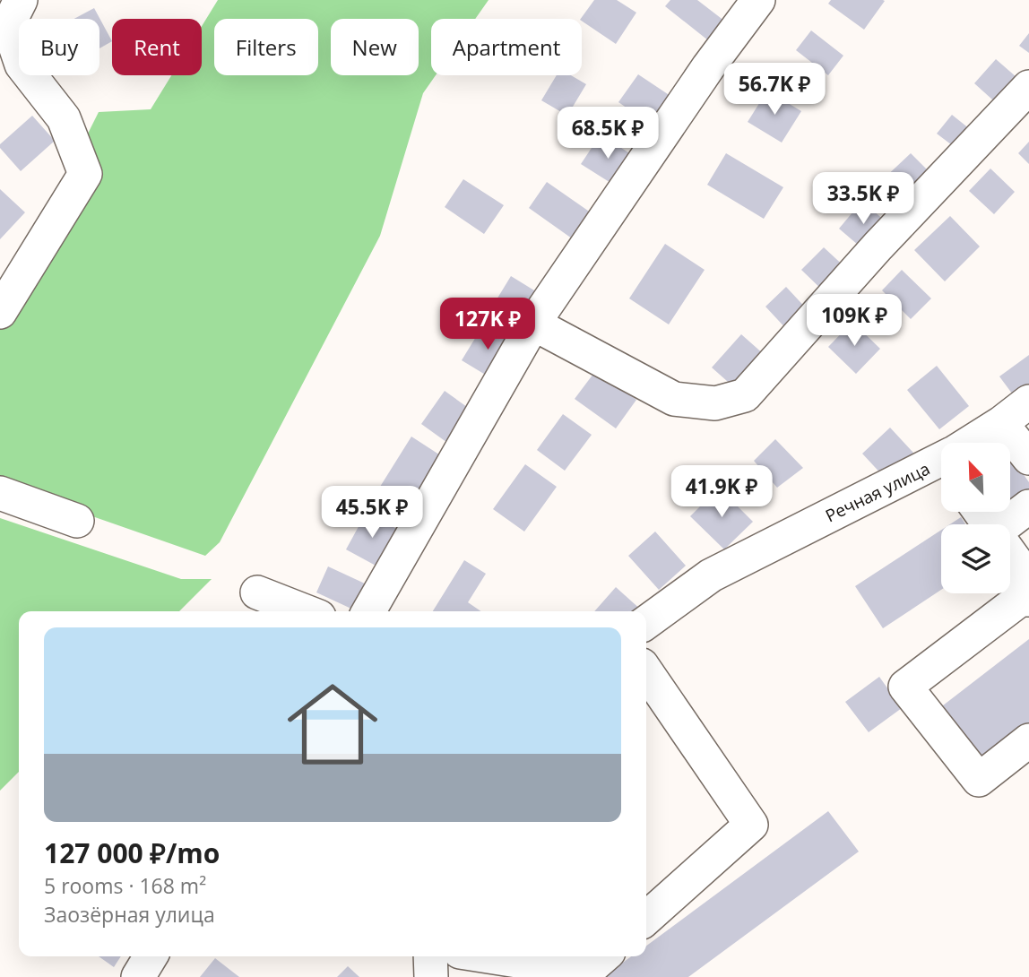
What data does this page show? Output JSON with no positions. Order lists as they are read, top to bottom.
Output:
{
  "streets": {
    "street": ["Речная улица"]
  },
  "north": "top left",
  "page": {
    "chip": [
      "Buy",
      "Rent",
      "Filters",
      "New",
      "Apartment"
    ],
    "price": [
      "56.7K ₽",
      "68.5K ₽",
      "33.5K ₽",
      "109K ₽",
      "127K ₽",
      "41.9K ₽",
      "45.5K ₽"
    ],
    "list": [
      {
        "name": "127 000 ₽/mo",
        "note": "5 rooms · 168 m² · Заозёрная улица"
      }
    ]
  }
}
